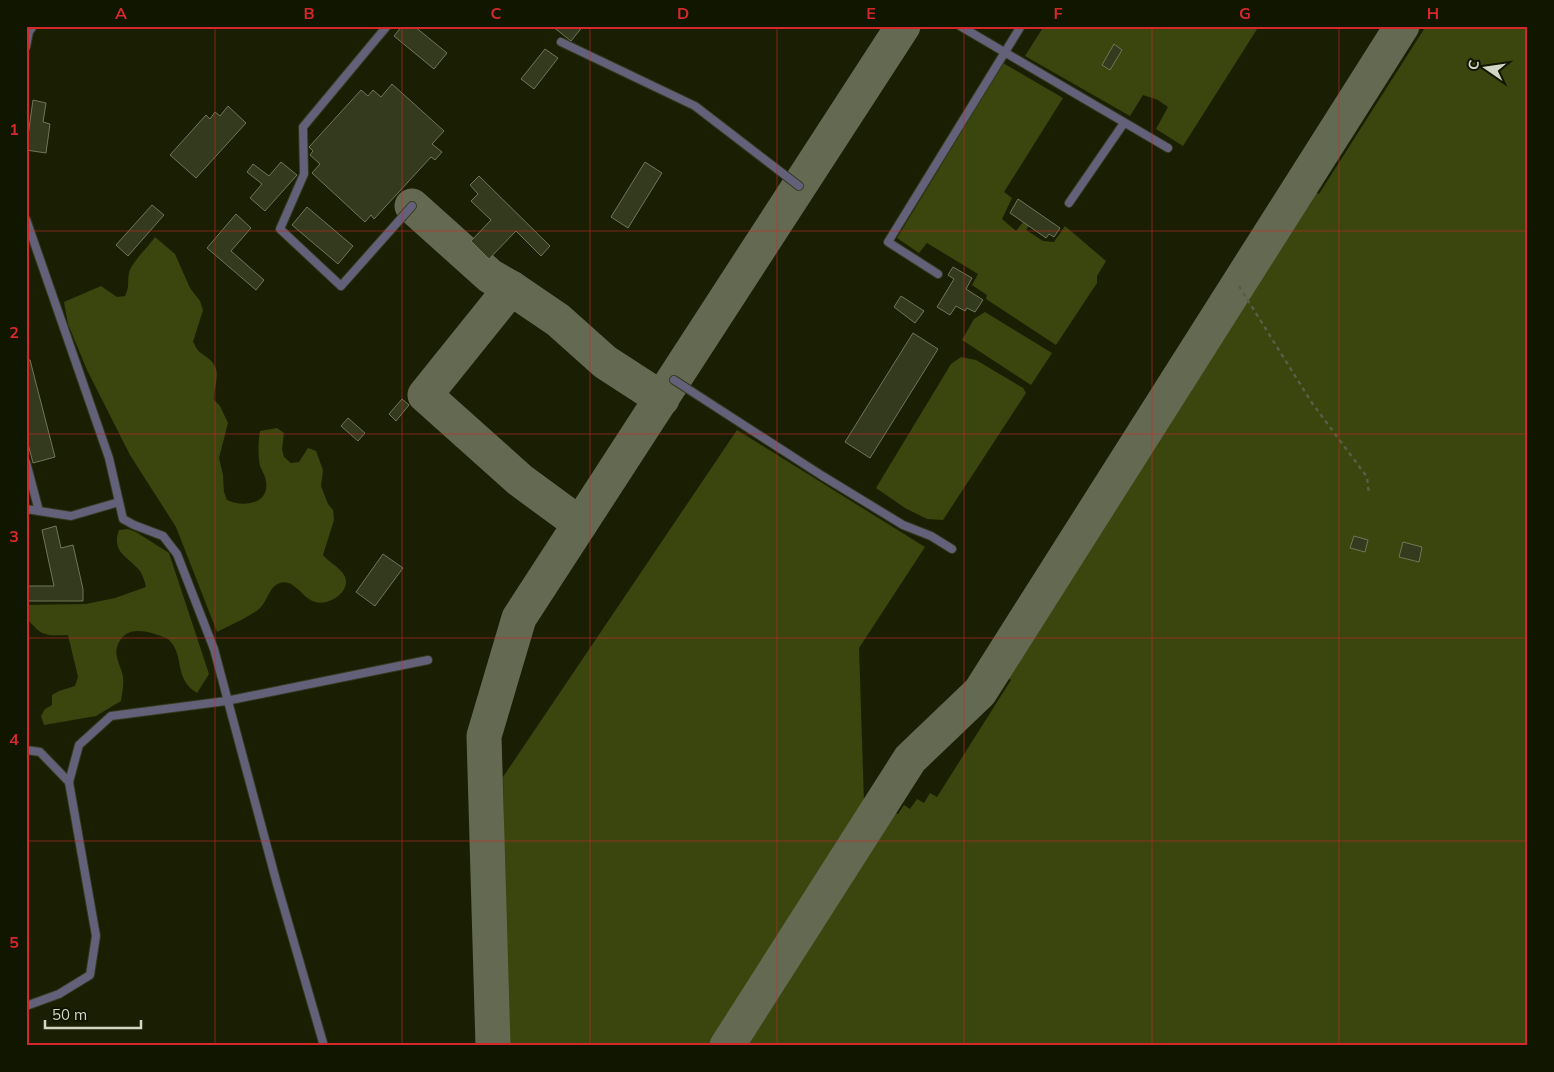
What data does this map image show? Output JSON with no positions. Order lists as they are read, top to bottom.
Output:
{
  "scale_bar": "50 m",
  "north": "left",
  "grid": {
    "columns": [
      "A",
      "B",
      "C",
      "D",
      "E",
      "F",
      "G",
      "H"
    ],
    "rows": [
      "1",
      "2",
      "3",
      "4",
      "5"
    ]
  }
}
